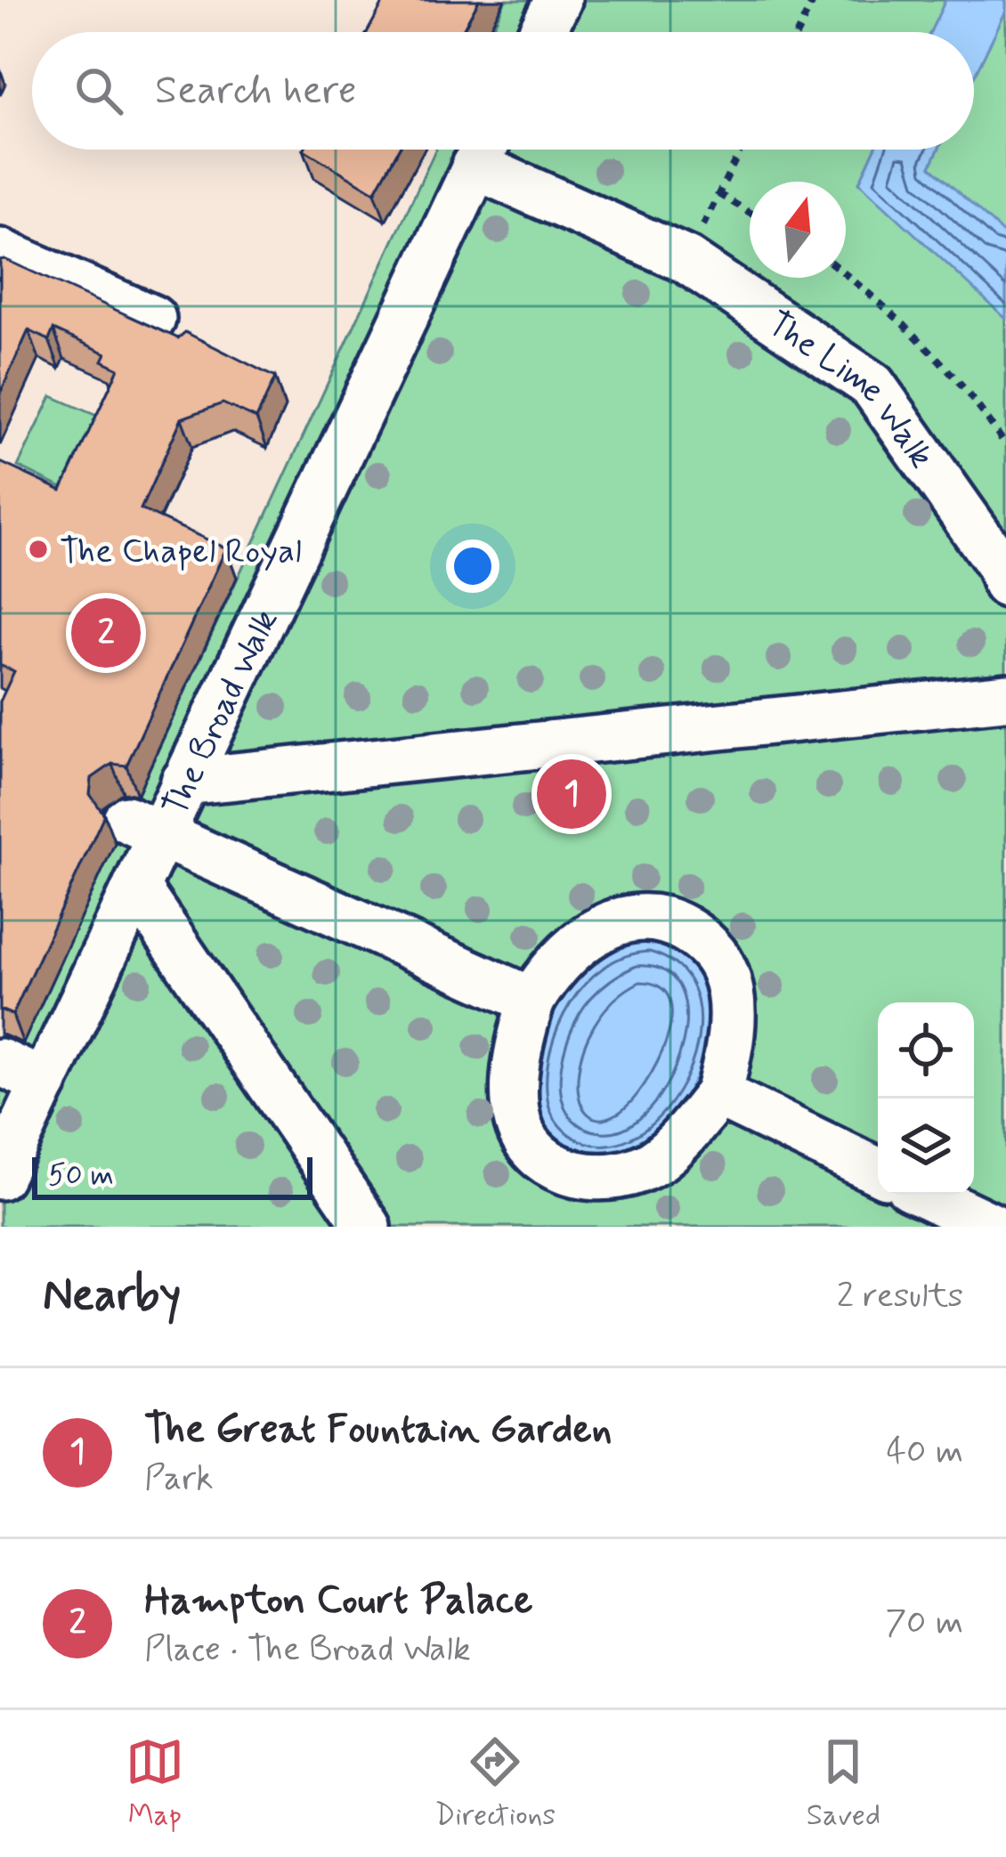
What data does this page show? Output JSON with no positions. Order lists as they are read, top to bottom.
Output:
{
  "streets": {
    "street": ["The Lime Walk", "The Broad Walk"]
  },
  "places": ["The Chapel Royal"],
  "scale_bar": "50 m",
  "north": "top",
  "page": {
    "search": "Search here",
    "pins": ["2", "1"],
    "scale": "50 m",
    "heading": ["Nearby", "2 results"],
    "list": [
      {
        "mark": "1",
        "name": "The Great Fountain Garden",
        "note": "Park",
        "value": "40 m"
      },
      {
        "mark": "2",
        "name": "Hampton Court Palace",
        "note": "Place · The Broad Walk",
        "value": "70 m"
      }
    ],
    "nav": ["Map", "Directions", "Saved"]
  }
}
